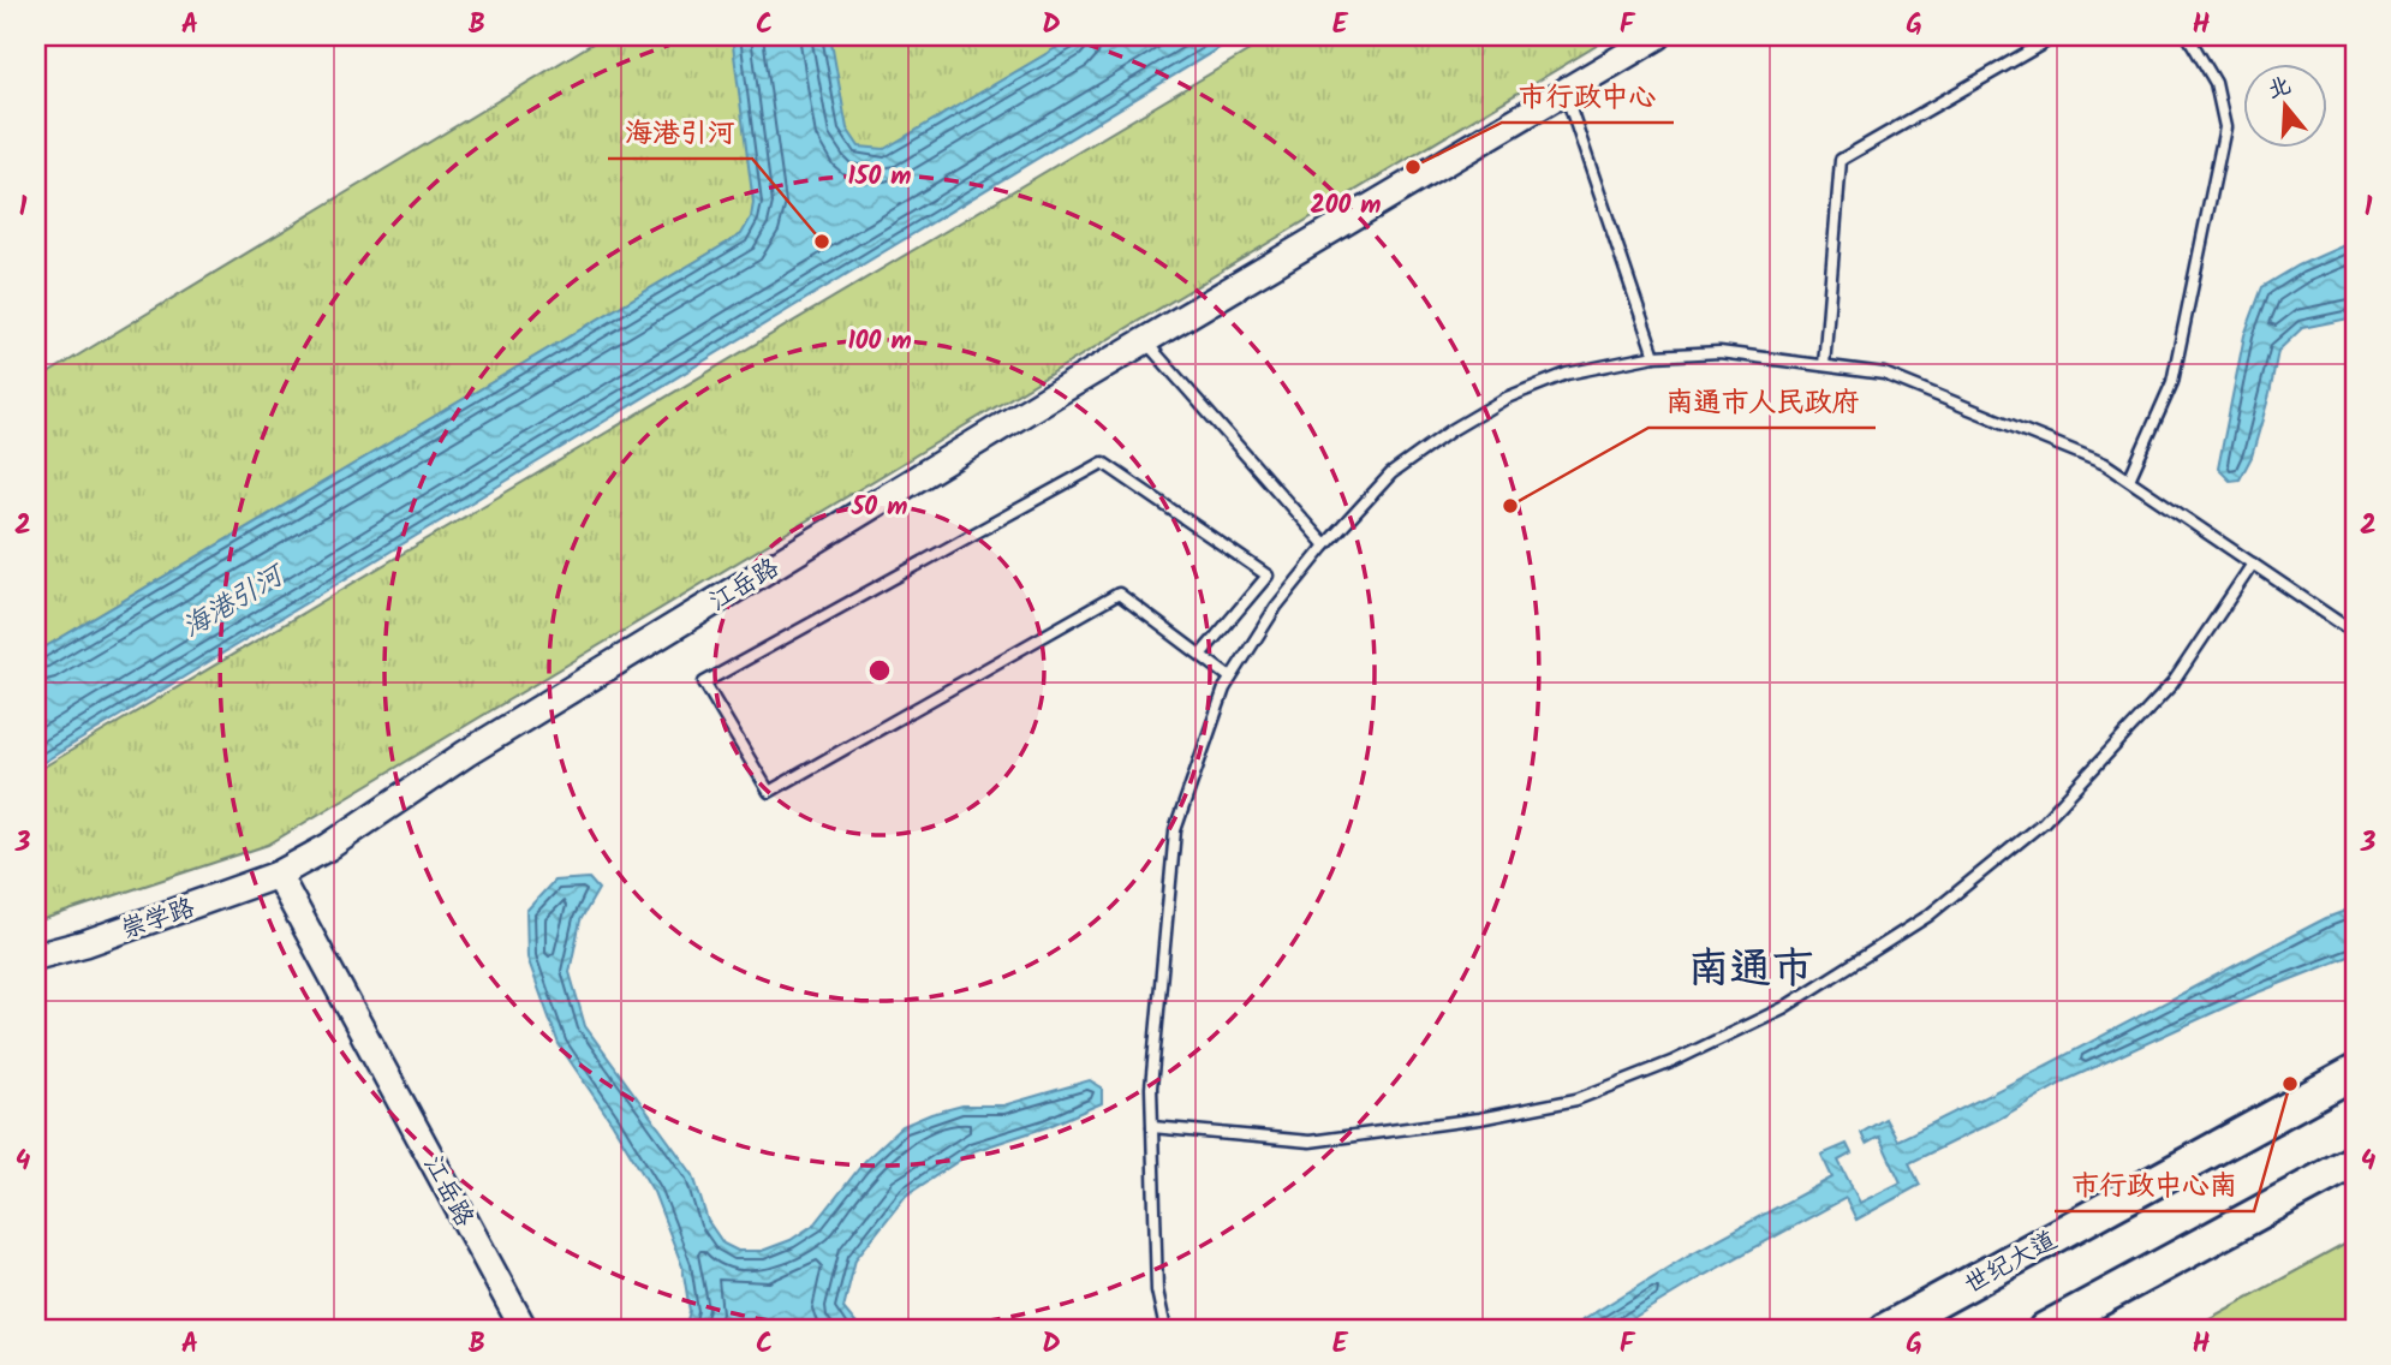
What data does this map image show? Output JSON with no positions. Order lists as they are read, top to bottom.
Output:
{
  "streets": {
    "main road": ["世纪大道"],
    "street": ["江岳路", "崇学路"]
  },
  "crossings": [
    ["江岳路", "崇学路"]
  ],
  "districts": ["南通市"],
  "water": ["海港引河"],
  "places": [
    "市行政中心",
    "海港引河",
    "南通市人民政府",
    "市行政中心南"
  ],
  "north": "top",
  "grid": {
    "columns": [
      "A",
      "B",
      "C",
      "D",
      "E",
      "F",
      "G",
      "H"
    ],
    "rows": [
      "1",
      "2",
      "3",
      "4"
    ]
  },
  "rings": [
    "150 m",
    "200 m",
    "100 m",
    "50 m"
  ]
}
